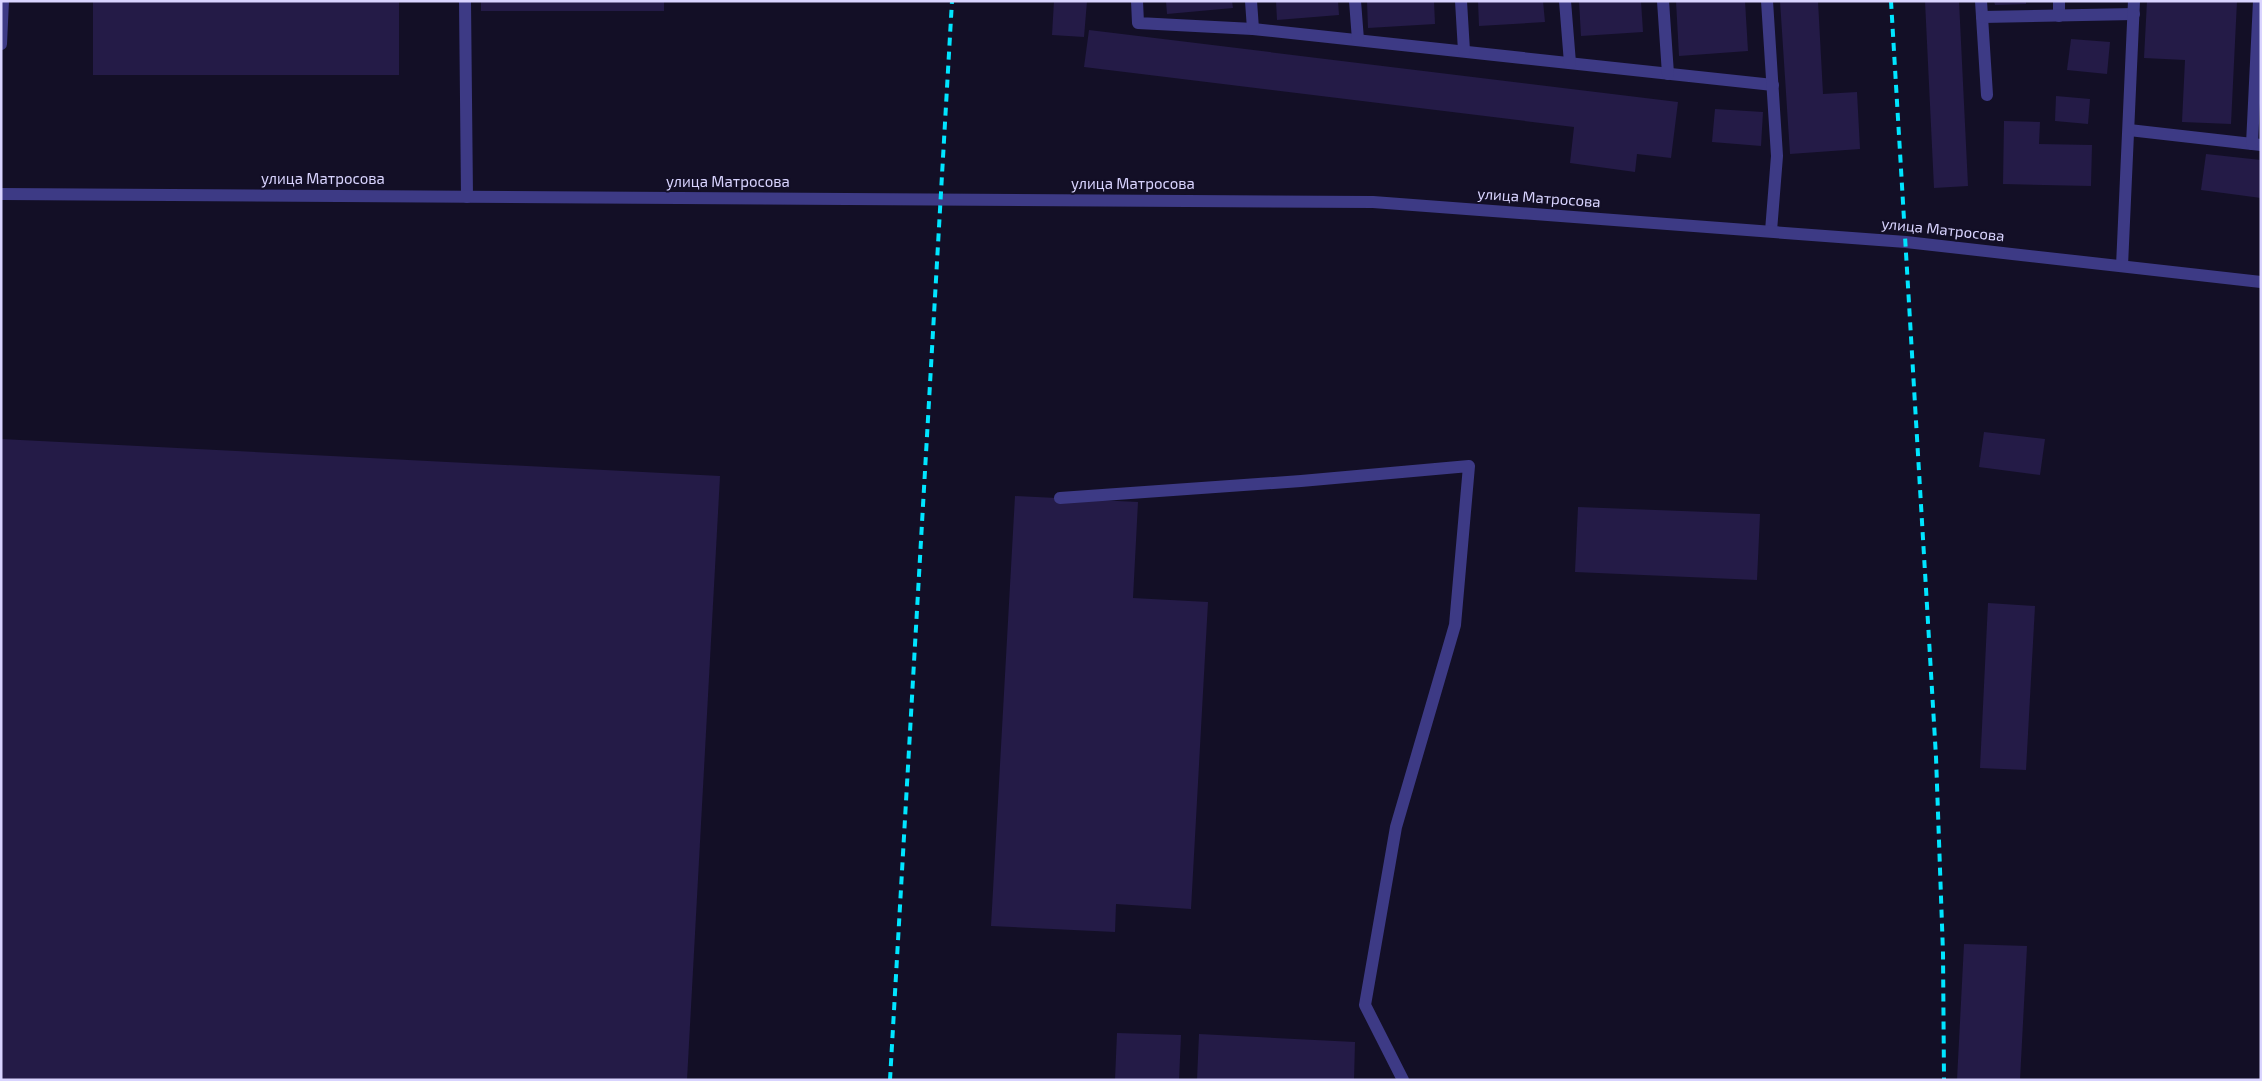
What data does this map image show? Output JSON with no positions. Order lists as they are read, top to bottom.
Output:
{
  "streets": {
    "street": ["улица Матросова"]
  }
}
